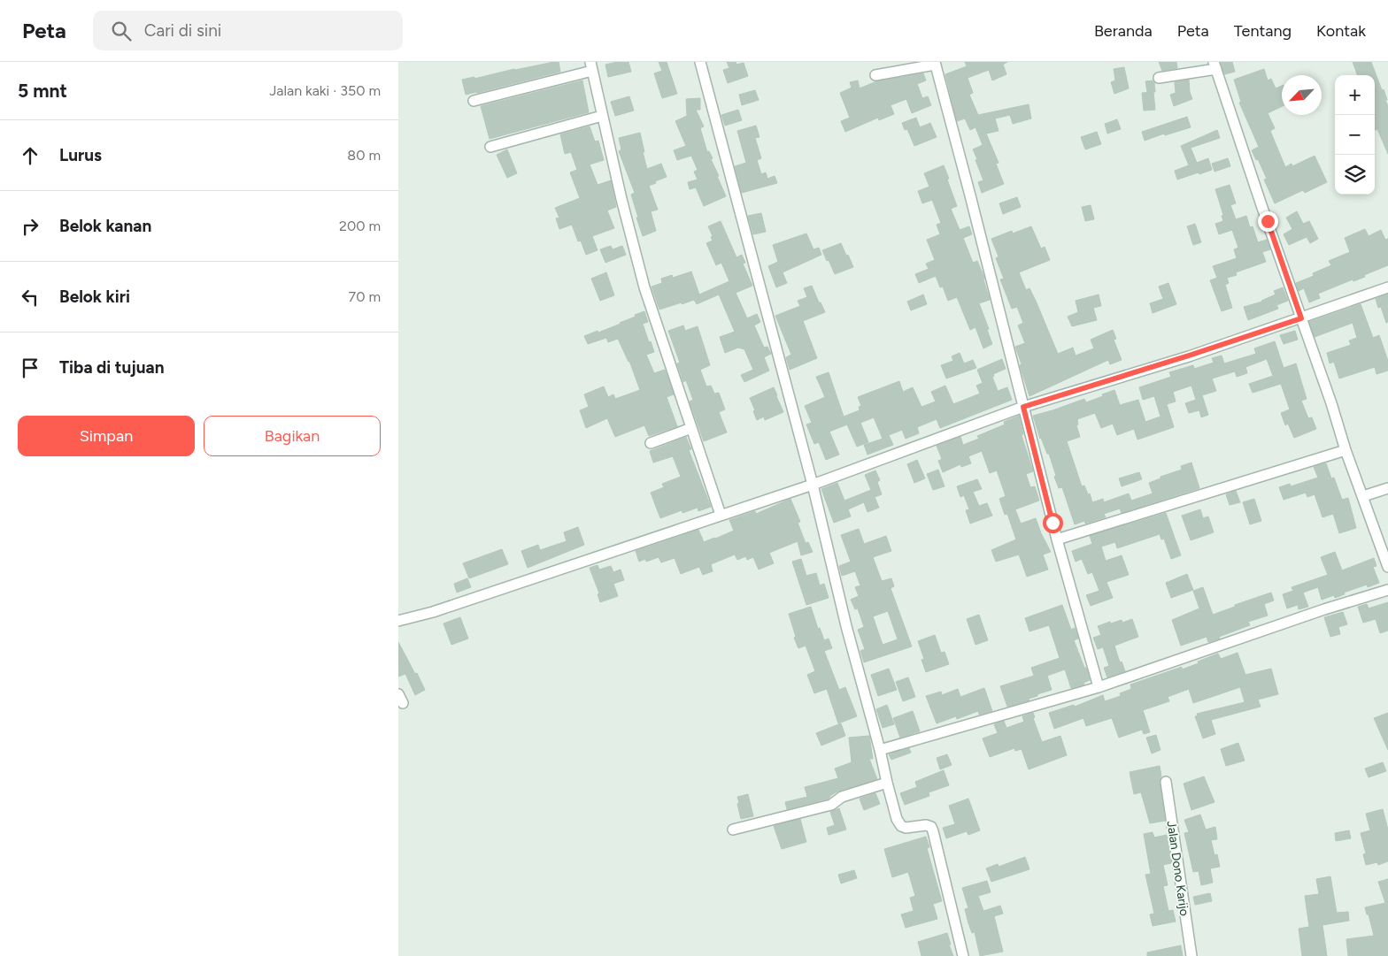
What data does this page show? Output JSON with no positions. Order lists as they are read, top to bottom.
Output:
{
  "streets": {
    "street": ["Jalan Dono Karijo"]
  },
  "north": "bottom left",
  "page": {
    "header": "Peta",
    "search": "Cari di sini",
    "nav": [
      "Beranda",
      "Peta",
      "Tentang",
      "Kontak"
    ],
    "heading": ["5 mnt", "Jalan kaki · 350 m"],
    "map_buttons": ["+", "−"],
    "list": [
      ["Lurus", "80 m"],
      ["Belok kanan", "200 m"],
      ["Belok kiri", "70 m"],
      "Tiba di tujuan"
    ],
    "buttons": ["Simpan", "Bagikan"]
  }
}
